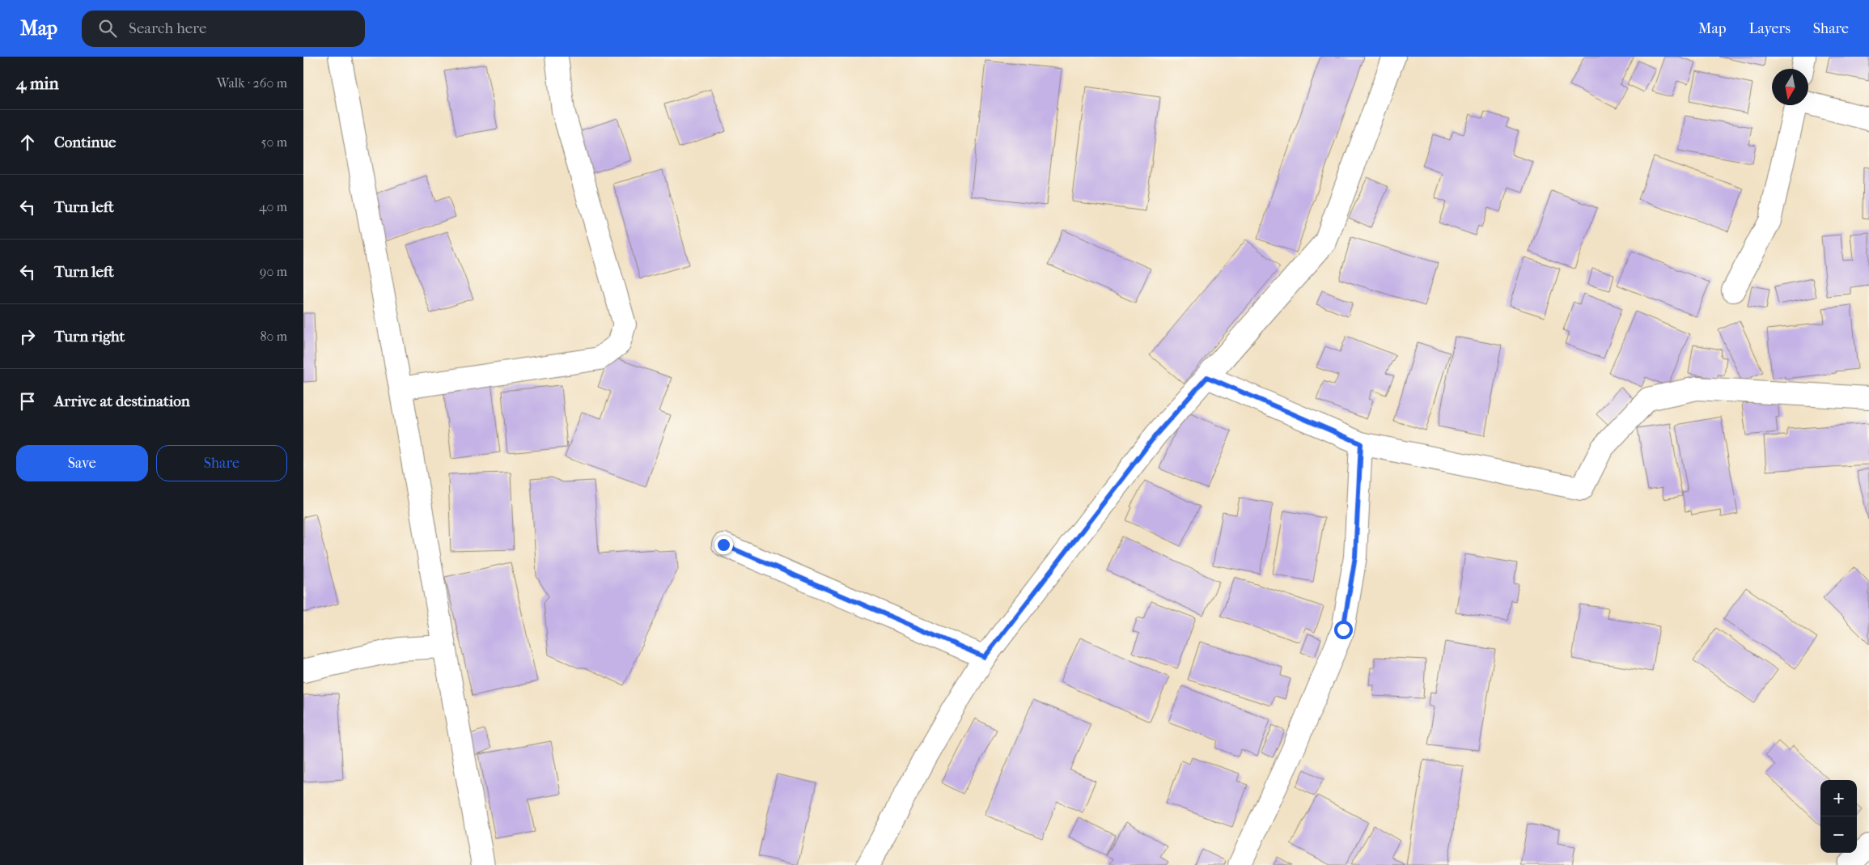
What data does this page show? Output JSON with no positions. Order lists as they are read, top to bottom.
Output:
{
  "north": "bottom",
  "page": {
    "header": "Map",
    "search": "Search here",
    "nav": ["Map", "Layers", "Share"],
    "heading": ["4 min", "Walk · 260 m"],
    "list": [
      ["Continue", "50 m"],
      ["Turn left", "40 m"],
      ["Turn left", "90 m"],
      ["Turn right", "80 m"],
      "Arrive at destination"
    ],
    "buttons": ["Save", "Share"],
    "map_buttons": ["+", "−"]
  }
}
